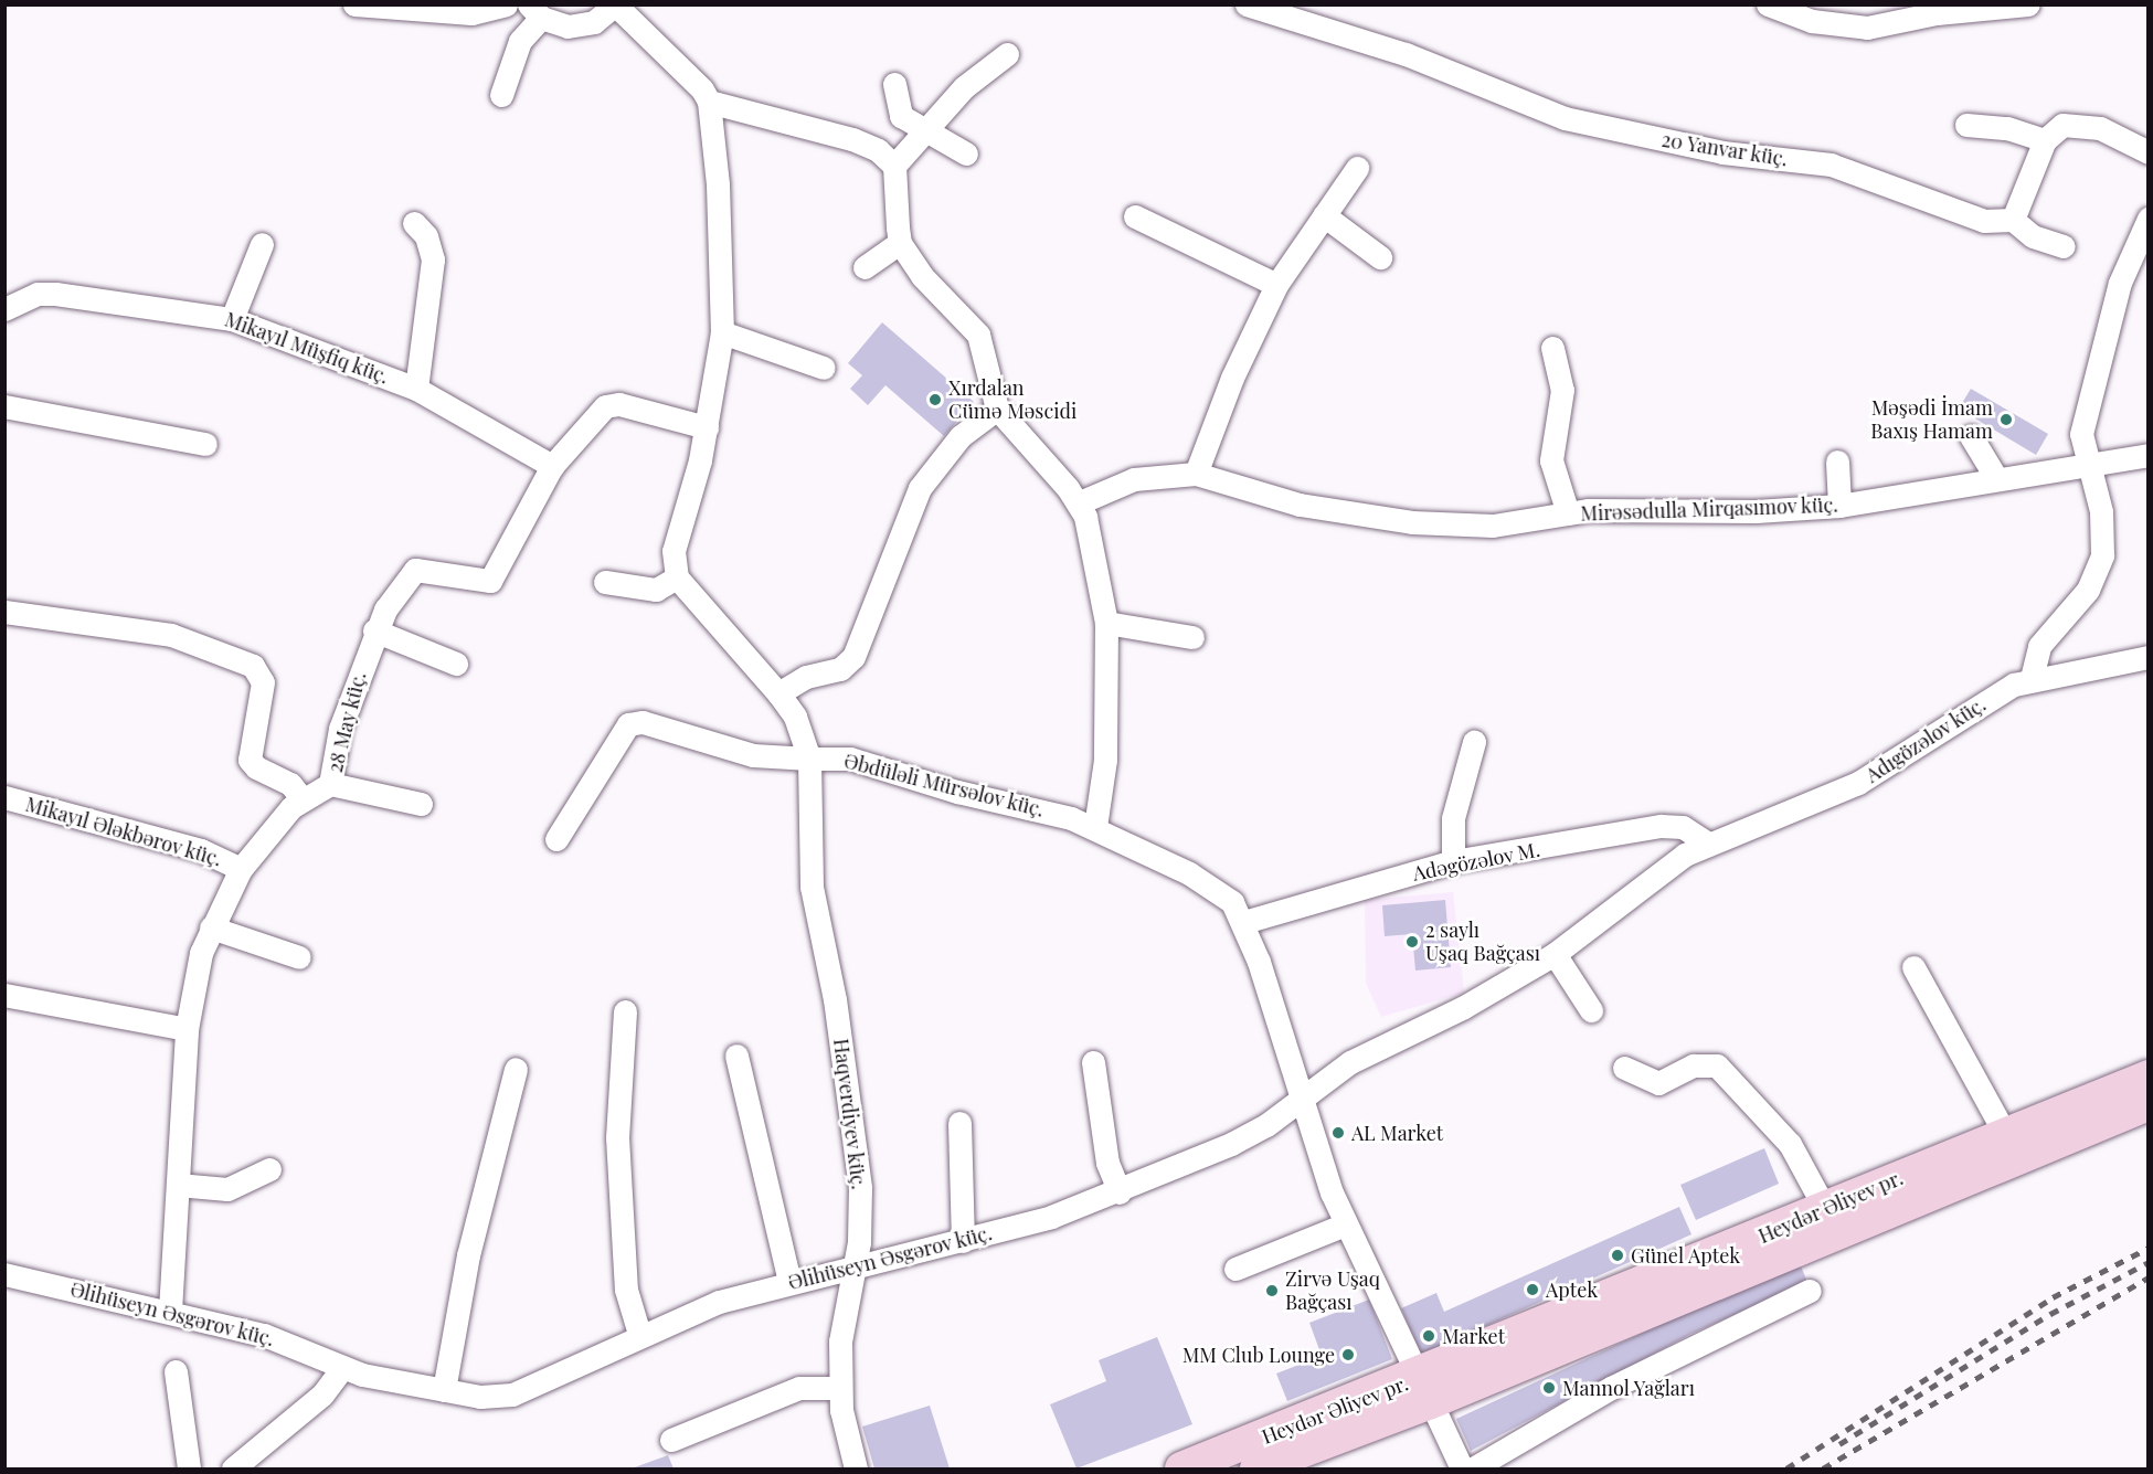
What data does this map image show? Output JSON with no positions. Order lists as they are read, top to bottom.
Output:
{
  "streets": {
    "main road": ["Heydər Əliyev pr."],
    "street": [
      "20 Yanvar küç.",
      "Mikayıl Müşfiq küç.",
      "Mirəsədulla Mirqasımov küç.",
      "28 May küç.",
      "Adıgözəlov küç.",
      "Əbdüləli Mürsəlov küç.",
      "Mikayıl Ələkbərov küç.",
      "Adəgözəlov M.",
      "Haqverdiyev küç.",
      "Əlihüseyn Əsgərov küç."
    ]
  },
  "crossings": [
    ["Mikayıl Müşfiq küç.", "28 May küç."],
    ["28 May küç.", "Mikayıl Ələkbərov küç."],
    ["28 May küç.", "Əlihüseyn Əsgərov küç."],
    ["Adıgözəlov küç.", "Adəgözəlov M."],
    ["Adıgözəlov küç.", "Əlihüseyn Əsgərov küç."],
    ["Əbdüləli Mürsəlov küç.", "Adəgözəlov M."],
    ["Əbdüləli Mürsəlov küç.", "Haqverdiyev küç."],
    ["Əbdüləli Mürsəlov küç.", "Heydər Əliyev pr."],
    ["Əbdüləli Mürsəlov küç.", "Əlihüseyn Əsgərov küç."],
    ["Adəgözəlov M.", "Əlihüseyn Əsgərov küç."],
    ["Haqverdiyev küç.", "Əlihüseyn Əsgərov küç."]
  ],
  "places": [
    "Xırdalan Cümə Məscidi",
    "Məşədi İmam Baxış Hamam",
    "2 saylı Uşaq Bağçası",
    "AL Market",
    "Günel Aptek",
    "Aptek",
    "Zirvə Uşaq Bağçası",
    "Market",
    "MM Club Lounge",
    "Mannol Yağları"
  ]
}
